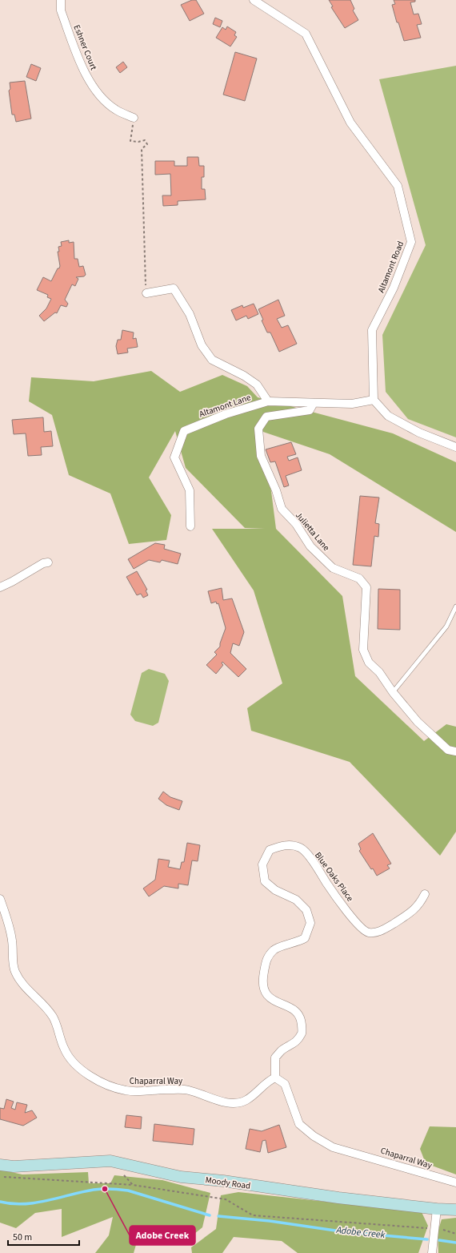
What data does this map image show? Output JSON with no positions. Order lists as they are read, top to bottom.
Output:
{
  "streets": {
    "street": [
      "Eshner Court",
      "Altamont Road",
      "Altamont Lane",
      "Julietta Lane",
      "Blue Oaks Place",
      "Chaparral Way",
      "Moody Road"
    ]
  },
  "crossings": [
    ["Altamont Road", "Altamont Lane"],
    ["Altamont Lane", "Julietta Lane"],
    ["Blue Oaks Place", "Chaparral Way"]
  ],
  "water": ["Adobe Creek"],
  "places": ["Adobe Creek"],
  "scale_bar": "50 m"
}
